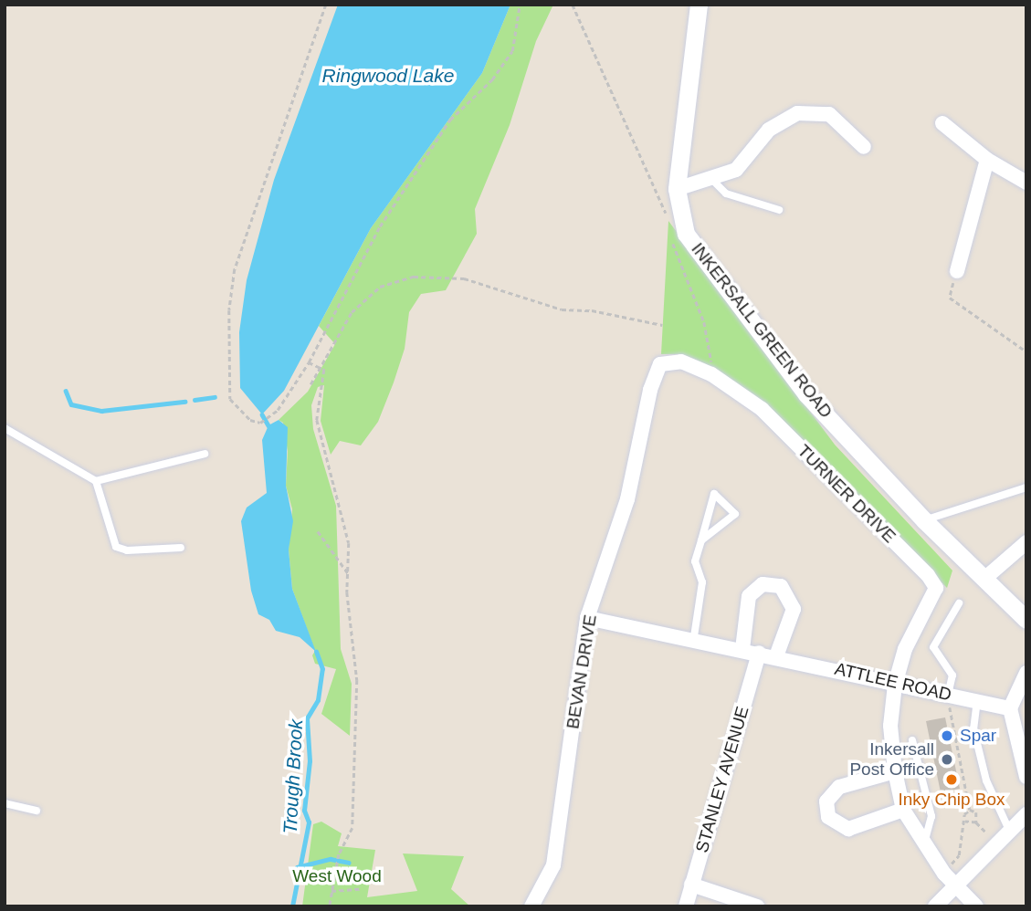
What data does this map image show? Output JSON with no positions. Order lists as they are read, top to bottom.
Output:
{
  "streets": {
    "street": [
      "INKERSALL GREEN ROAD",
      "TURNER DRIVE",
      "BEVAN DRIVE",
      "ATTLEE ROAD",
      "STANLEY AVENUE"
    ]
  },
  "crossings": [
    ["TURNER DRIVE", "BEVAN DRIVE"],
    ["TURNER DRIVE", "ATTLEE ROAD"],
    ["BEVAN DRIVE", "ATTLEE ROAD"],
    ["ATTLEE ROAD", "STANLEY AVENUE"]
  ],
  "water": ["Ringwood Lake", "Trough Brook"],
  "parks": ["West Wood"],
  "places": ["Spar", "Inkersall Post Office", "Inky Chip Box"]
}
